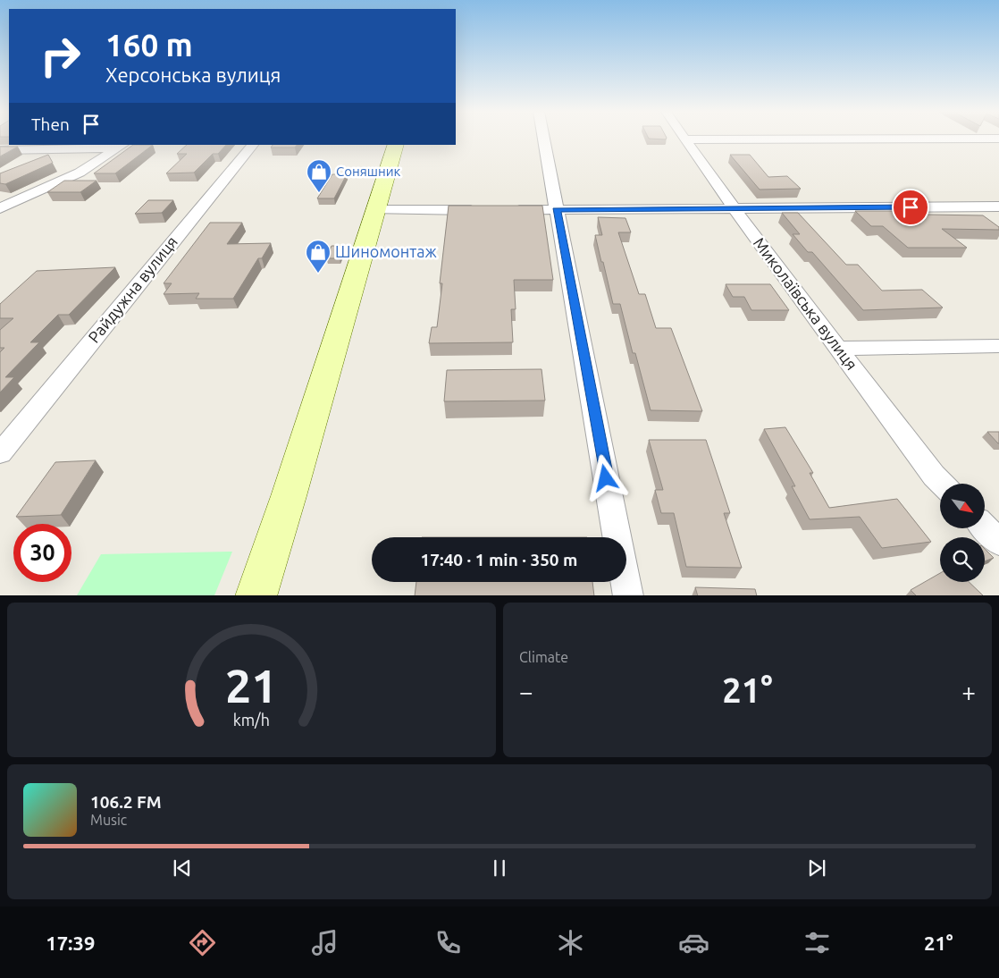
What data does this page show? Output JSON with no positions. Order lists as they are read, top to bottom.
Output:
{
  "streets": {
    "street": ["Райдужна вулиця", "Миколаївська вулиця"]
  },
  "places": {
    "shop": ["Соняшник", "Шиномонтаж"]
  },
  "north": "bottom right",
  "page": {
    "turn": ["160 m", "Херсонська вулиця"],
    "then": "Then",
    "limit": "30",
    "trip": "17:40 · 1 min · 350 m",
    "tile": "Climate",
    "heat": ["−", "21°", "+"],
    "song": ["106.2 FM", "Music"],
    "tabs": ["17:39", "21°"],
    "gauge": ["21", "km/h"]
  }
}
